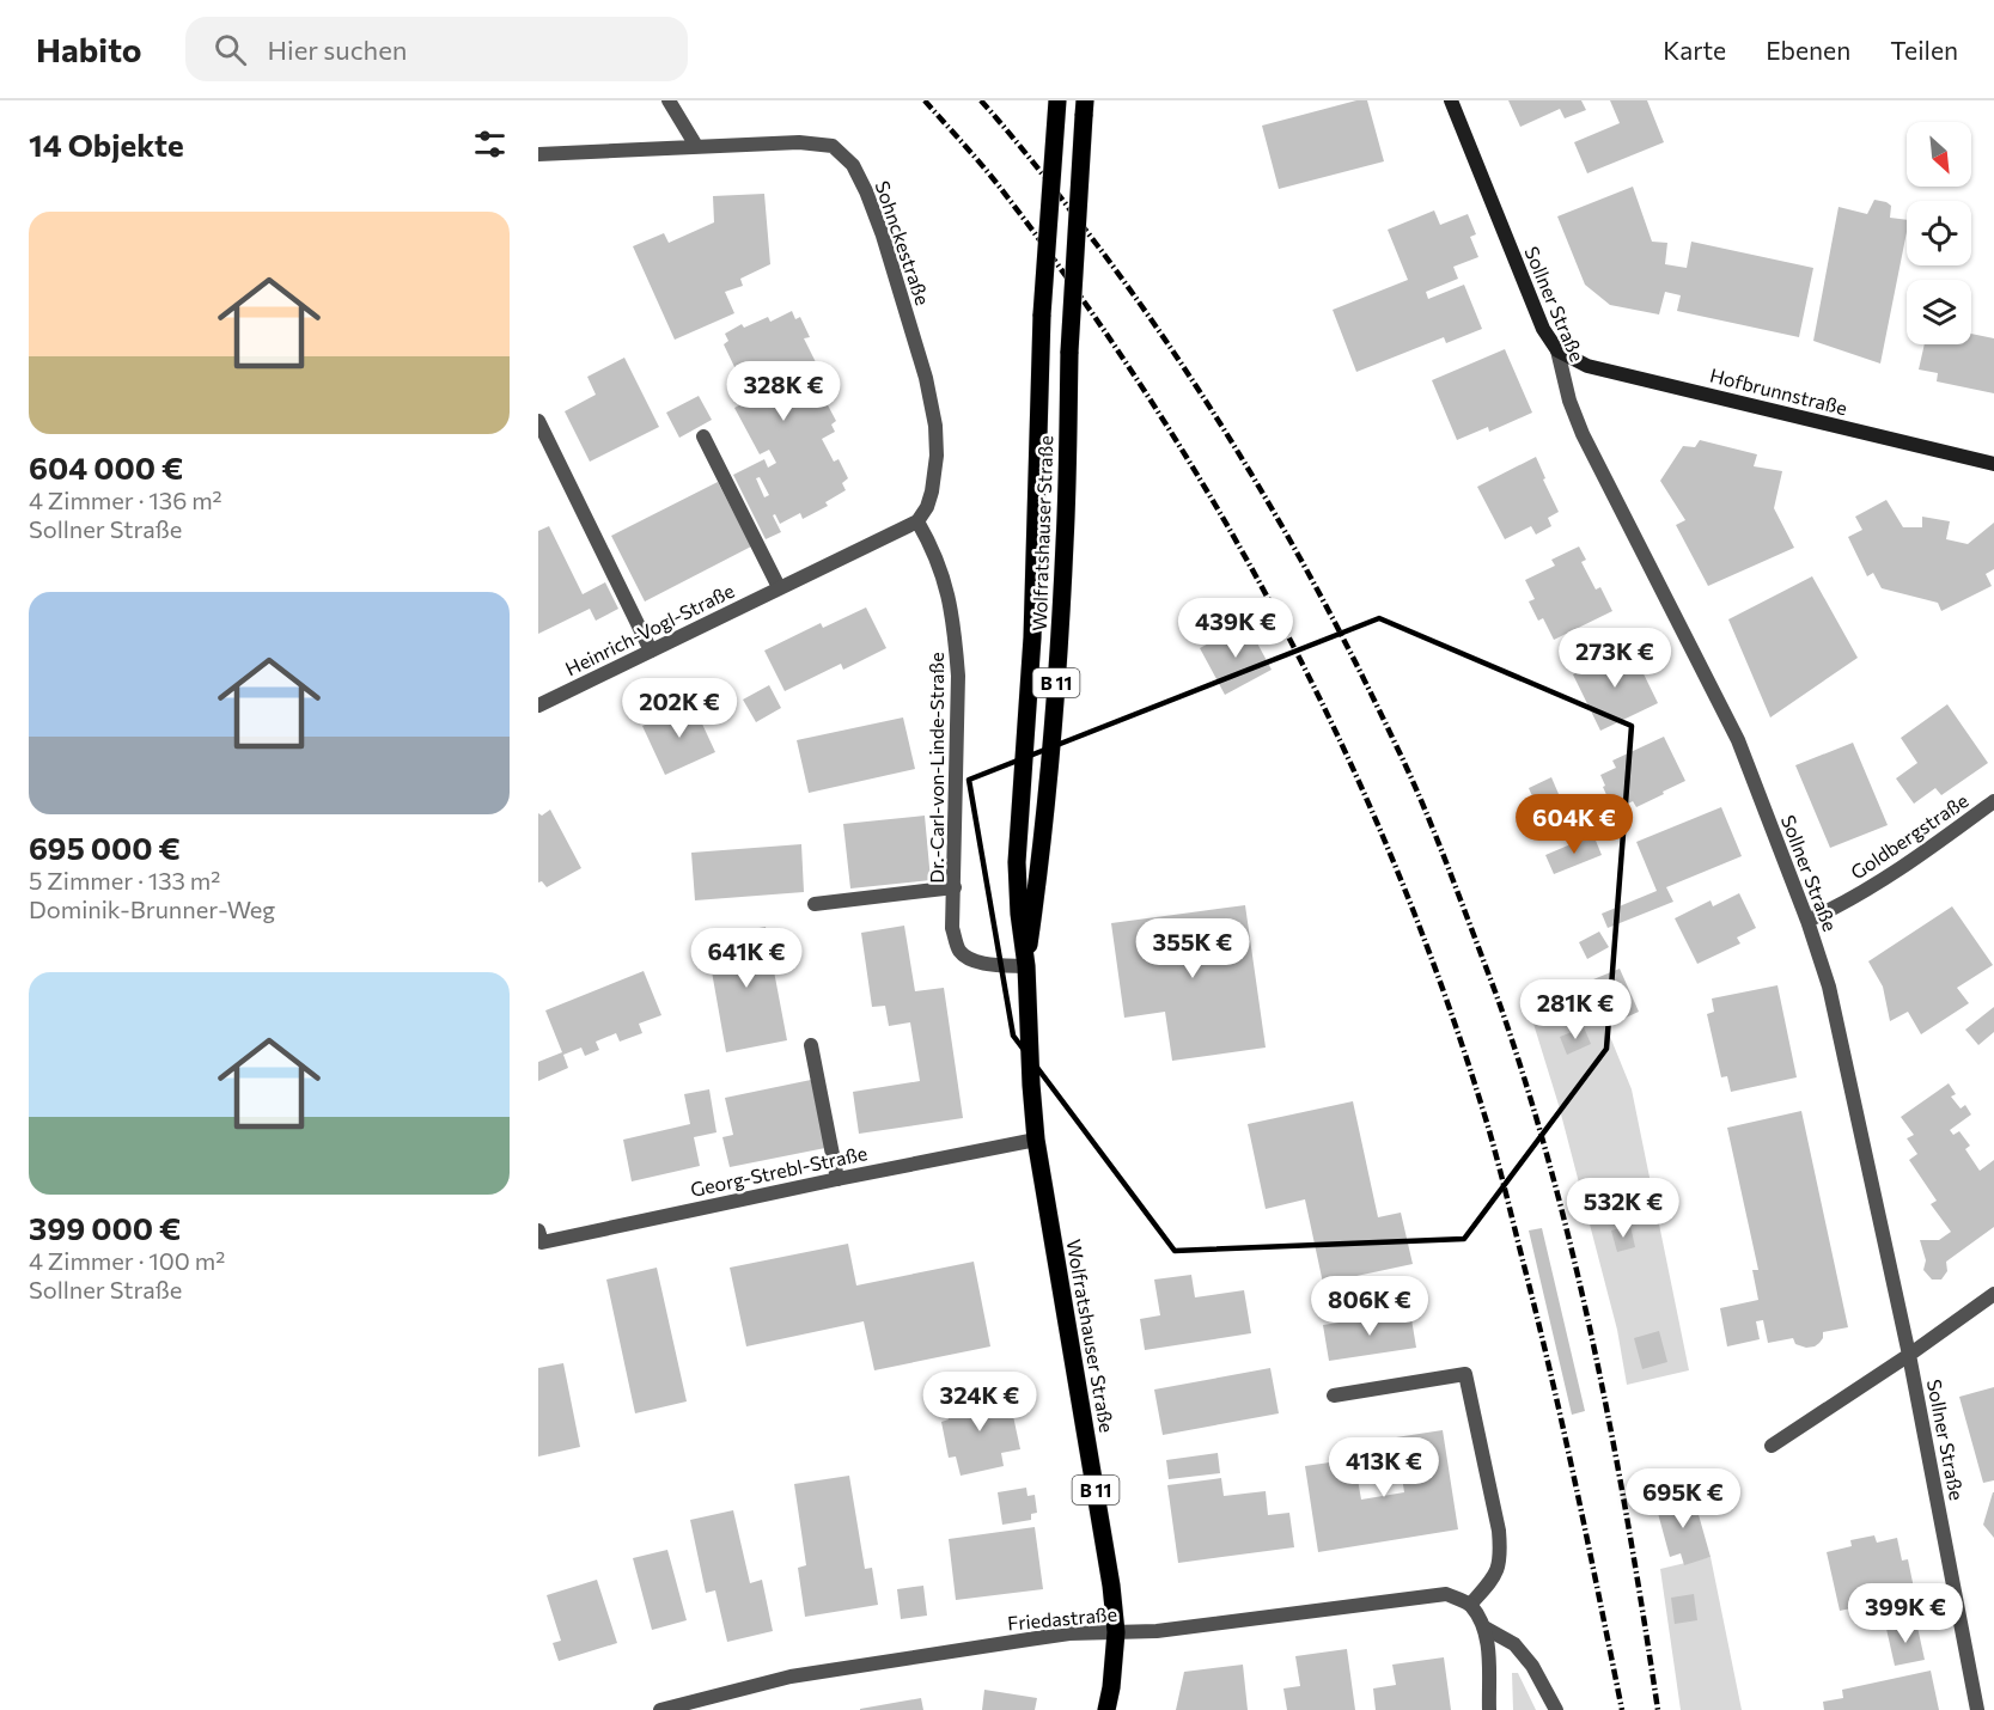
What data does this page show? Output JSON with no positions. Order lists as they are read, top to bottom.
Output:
{
  "streets": {
    "main road": ["Wolfratshauser Straße", "B 11"],
    "street": [
      "Sohnckestraße",
      "Sollner Straße",
      "Hofbrunnstraße",
      "Heinrich-Vogl-Straße",
      "Dr.-Carl-von-Linde-Straße",
      "Goldbergstraße",
      "Georg-Strebl-Straße",
      "Friedastraße"
    ]
  },
  "crossings": [
    ["Sohnckestraße", "Heinrich-Vogl-Straße"],
    ["Sohnckestraße", "Dr.-Carl-von-Linde-Straße"],
    ["Sollner Straße", "Hofbrunnstraße"],
    ["Sollner Straße", "Goldbergstraße"],
    ["Wolfratshauser Straße", "Dr.-Carl-von-Linde-Straße"],
    ["Wolfratshauser Straße", "Georg-Strebl-Straße"],
    ["Wolfratshauser Straße", "Friedastraße"],
    ["Heinrich-Vogl-Straße", "Dr.-Carl-von-Linde-Straße"]
  ],
  "north": "bottom right",
  "page": {
    "header": "Habito",
    "search": "Hier suchen",
    "nav": ["Karte", "Ebenen", "Teilen"],
    "heading": "14 Objekte",
    "list": [
      {
        "name": "604 000 €",
        "note": "4 Zimmer · 136 m² · Sollner Straße"
      },
      {
        "name": "695 000 €",
        "note": "5 Zimmer · 133 m² · Dominik-Brunner-Weg"
      },
      {
        "name": "399 000 €",
        "note": "4 Zimmer · 100 m² · Sollner Straße"
      }
    ],
    "price": [
      "328K €",
      "439K €",
      "273K €",
      "202K €",
      "604K €",
      "355K €",
      "641K €",
      "281K €",
      "532K €",
      "806K €",
      "324K €",
      "413K €",
      "695K €",
      "399K €"
    ]
  }
}
